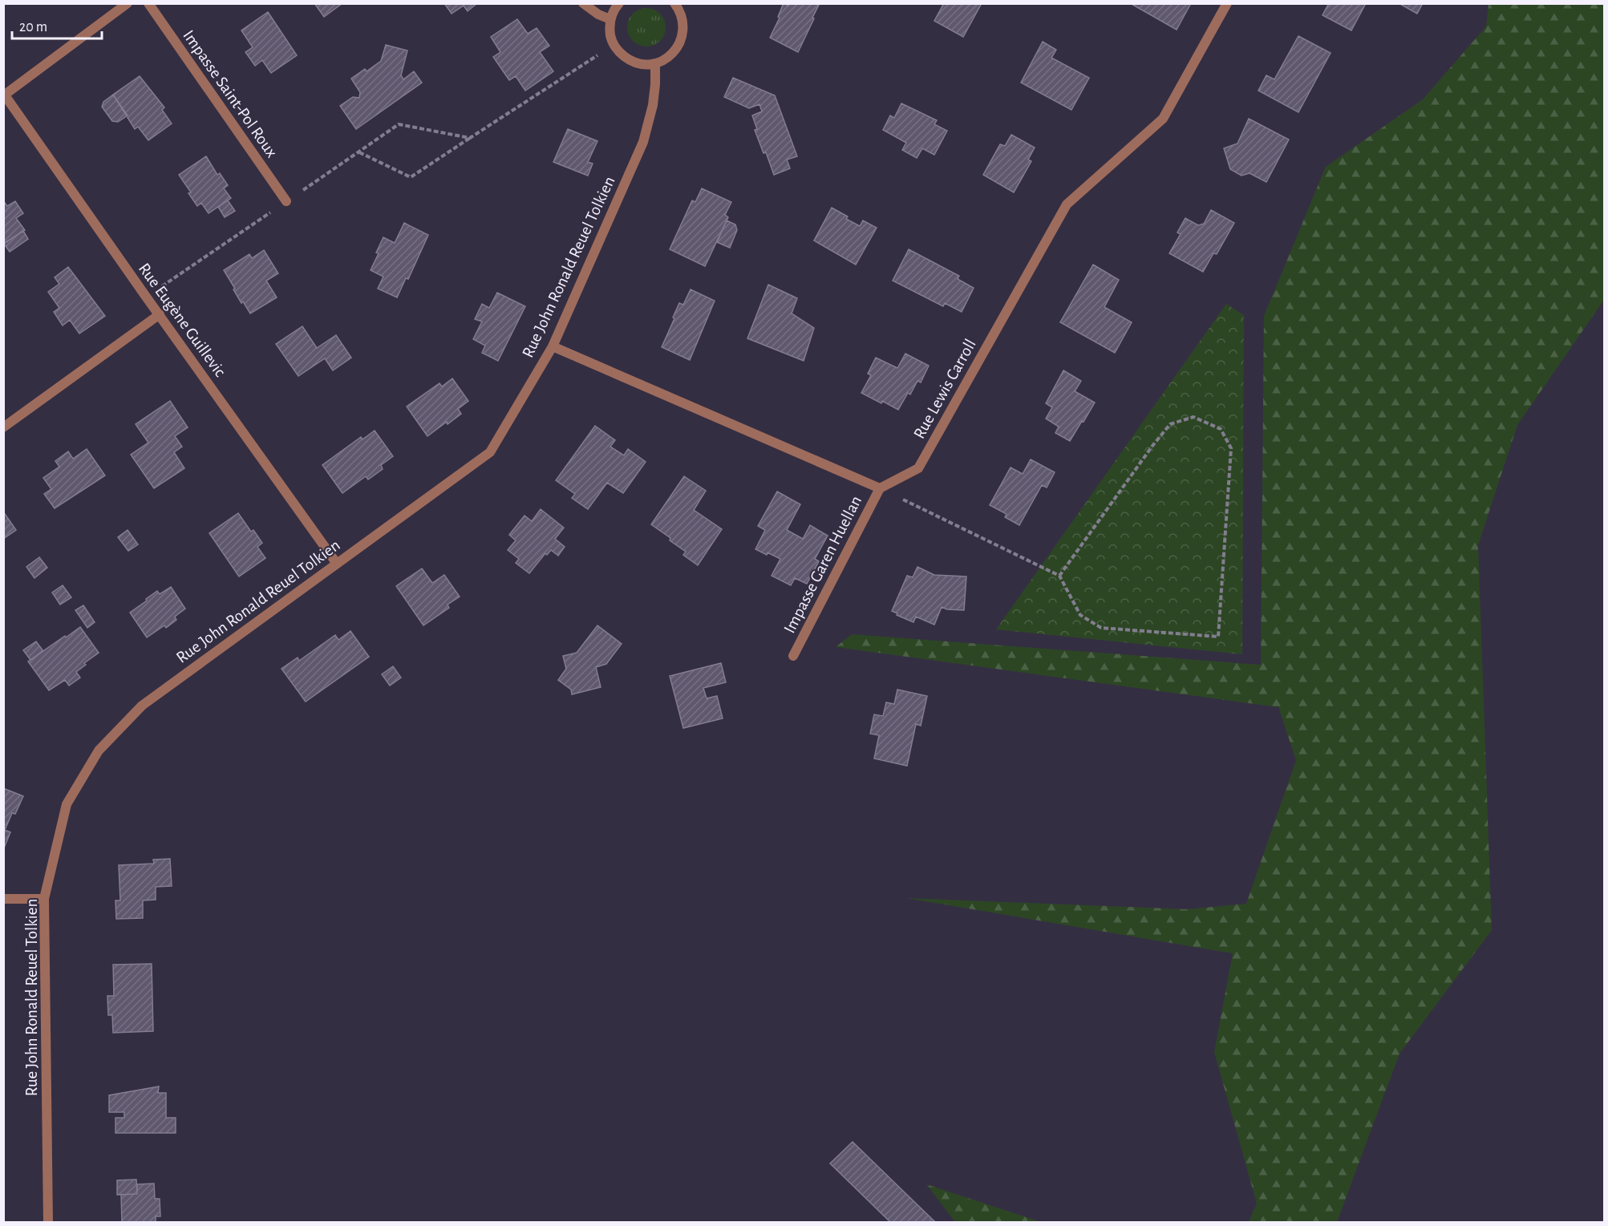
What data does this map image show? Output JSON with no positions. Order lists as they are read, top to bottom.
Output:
{
  "streets": {
    "street": [
      "Impasse Saint-Pol Roux",
      "Rue John Ronald Reuel Tolkien",
      "Rue Eugène Guillevic",
      "Rue Lewis Carroll",
      "Impasse Garen Huellan"
    ]
  },
  "crossings": [
    ["Rue John Ronald Reuel Tolkien", "Rue Eugène Guillevic"],
    ["Rue Lewis Carroll", "Impasse Garen Huellan"]
  ],
  "scale_bar": "20 m"
}
